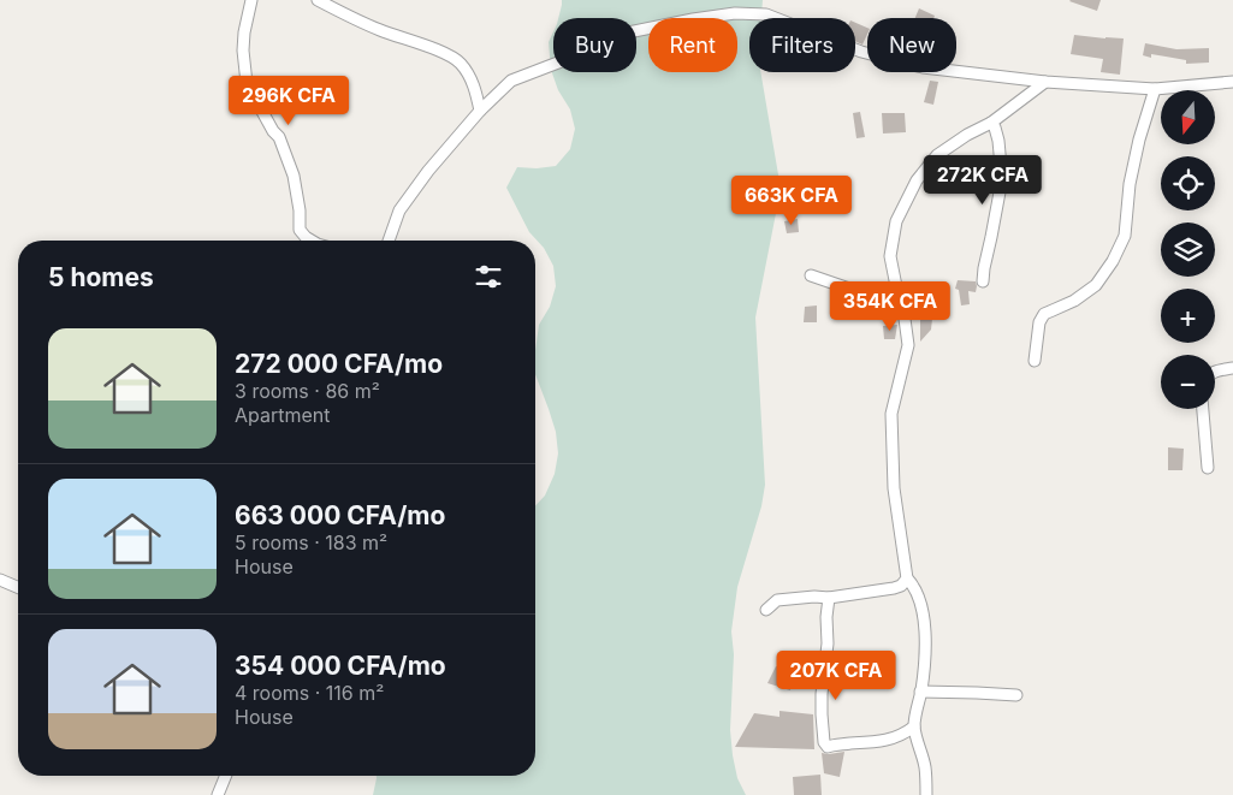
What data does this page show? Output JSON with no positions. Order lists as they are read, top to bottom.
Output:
{
  "north": "bottom",
  "page": {
    "chip": [
      "Buy",
      "Rent",
      "Filters",
      "New"
    ],
    "price": [
      "296K CFA",
      "272K CFA",
      "663K CFA",
      "354K CFA",
      "207K CFA"
    ],
    "map_buttons": ["+", "−"],
    "heading": "5 homes",
    "list": [
      {
        "name": "272 000 CFA/mo",
        "note": "3 rooms · 86 m² · Apartment"
      },
      {
        "name": "663 000 CFA/mo",
        "note": "5 rooms · 183 m² · House"
      },
      {
        "name": "354 000 CFA/mo",
        "note": "4 rooms · 116 m² · House"
      }
    ]
  }
}
